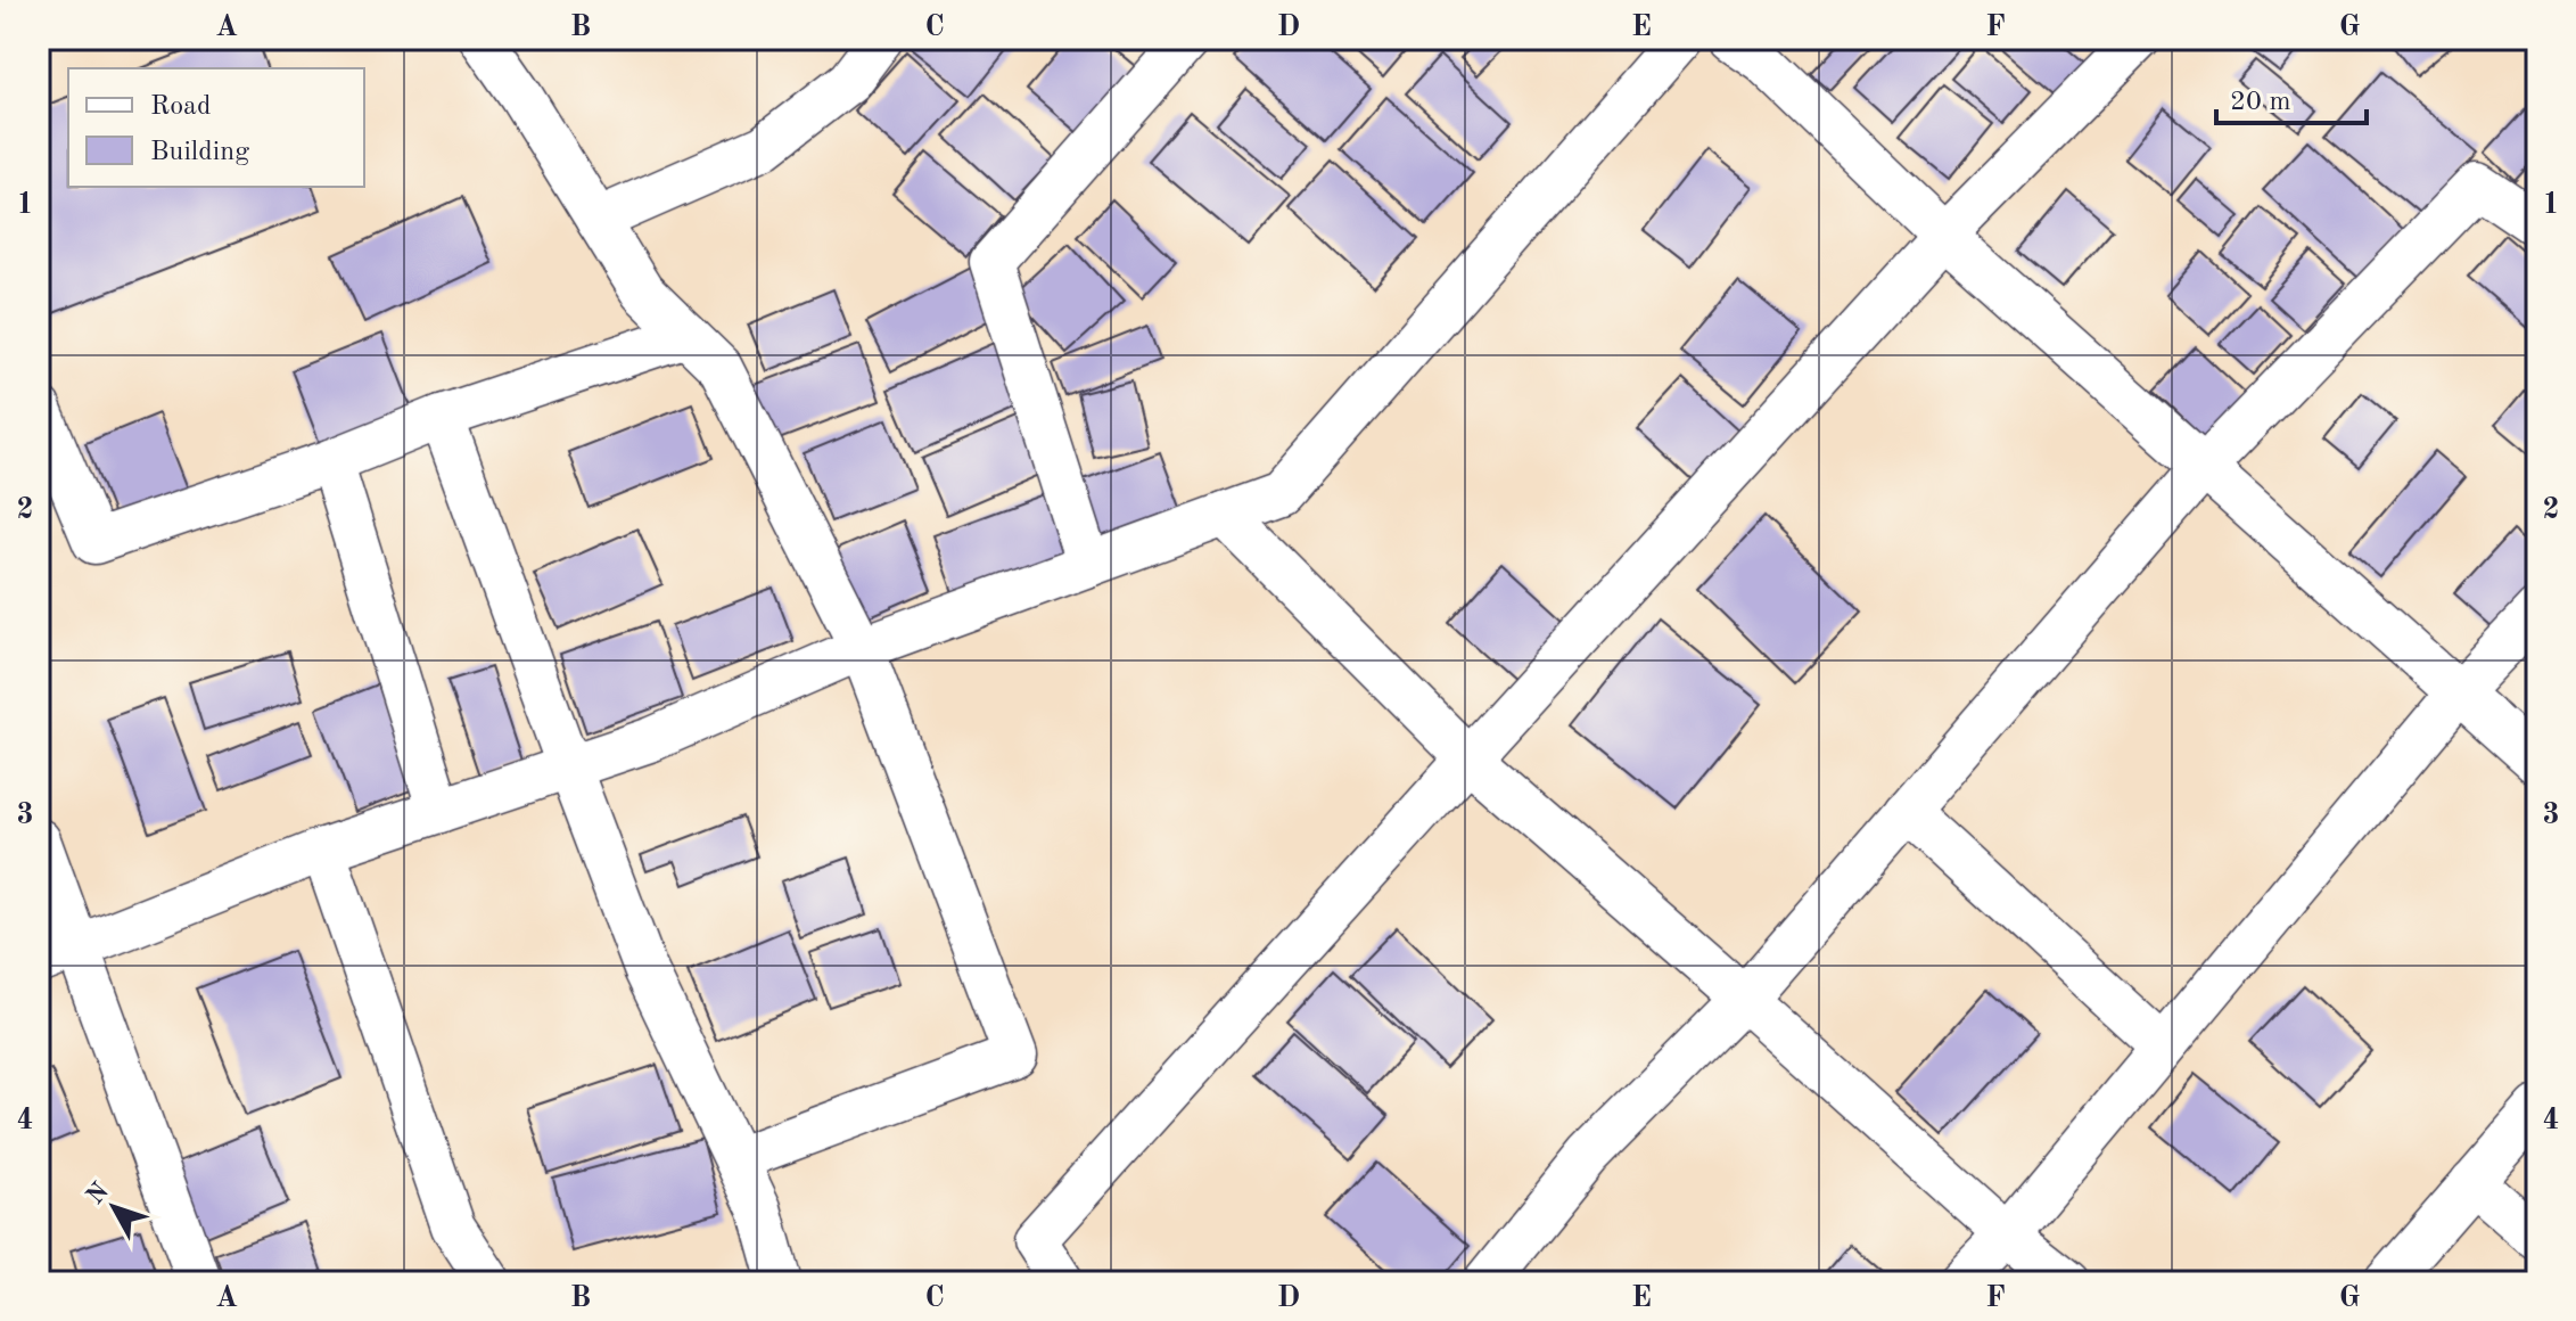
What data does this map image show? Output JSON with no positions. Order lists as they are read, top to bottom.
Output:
{
  "legend": ["Road", "Building"],
  "scale_bar": "20 m",
  "north": "top left",
  "grid": {
    "columns": [
      "A",
      "B",
      "C",
      "D",
      "E",
      "F",
      "G"
    ],
    "rows": [
      "1",
      "2",
      "3",
      "4"
    ]
  }
}
